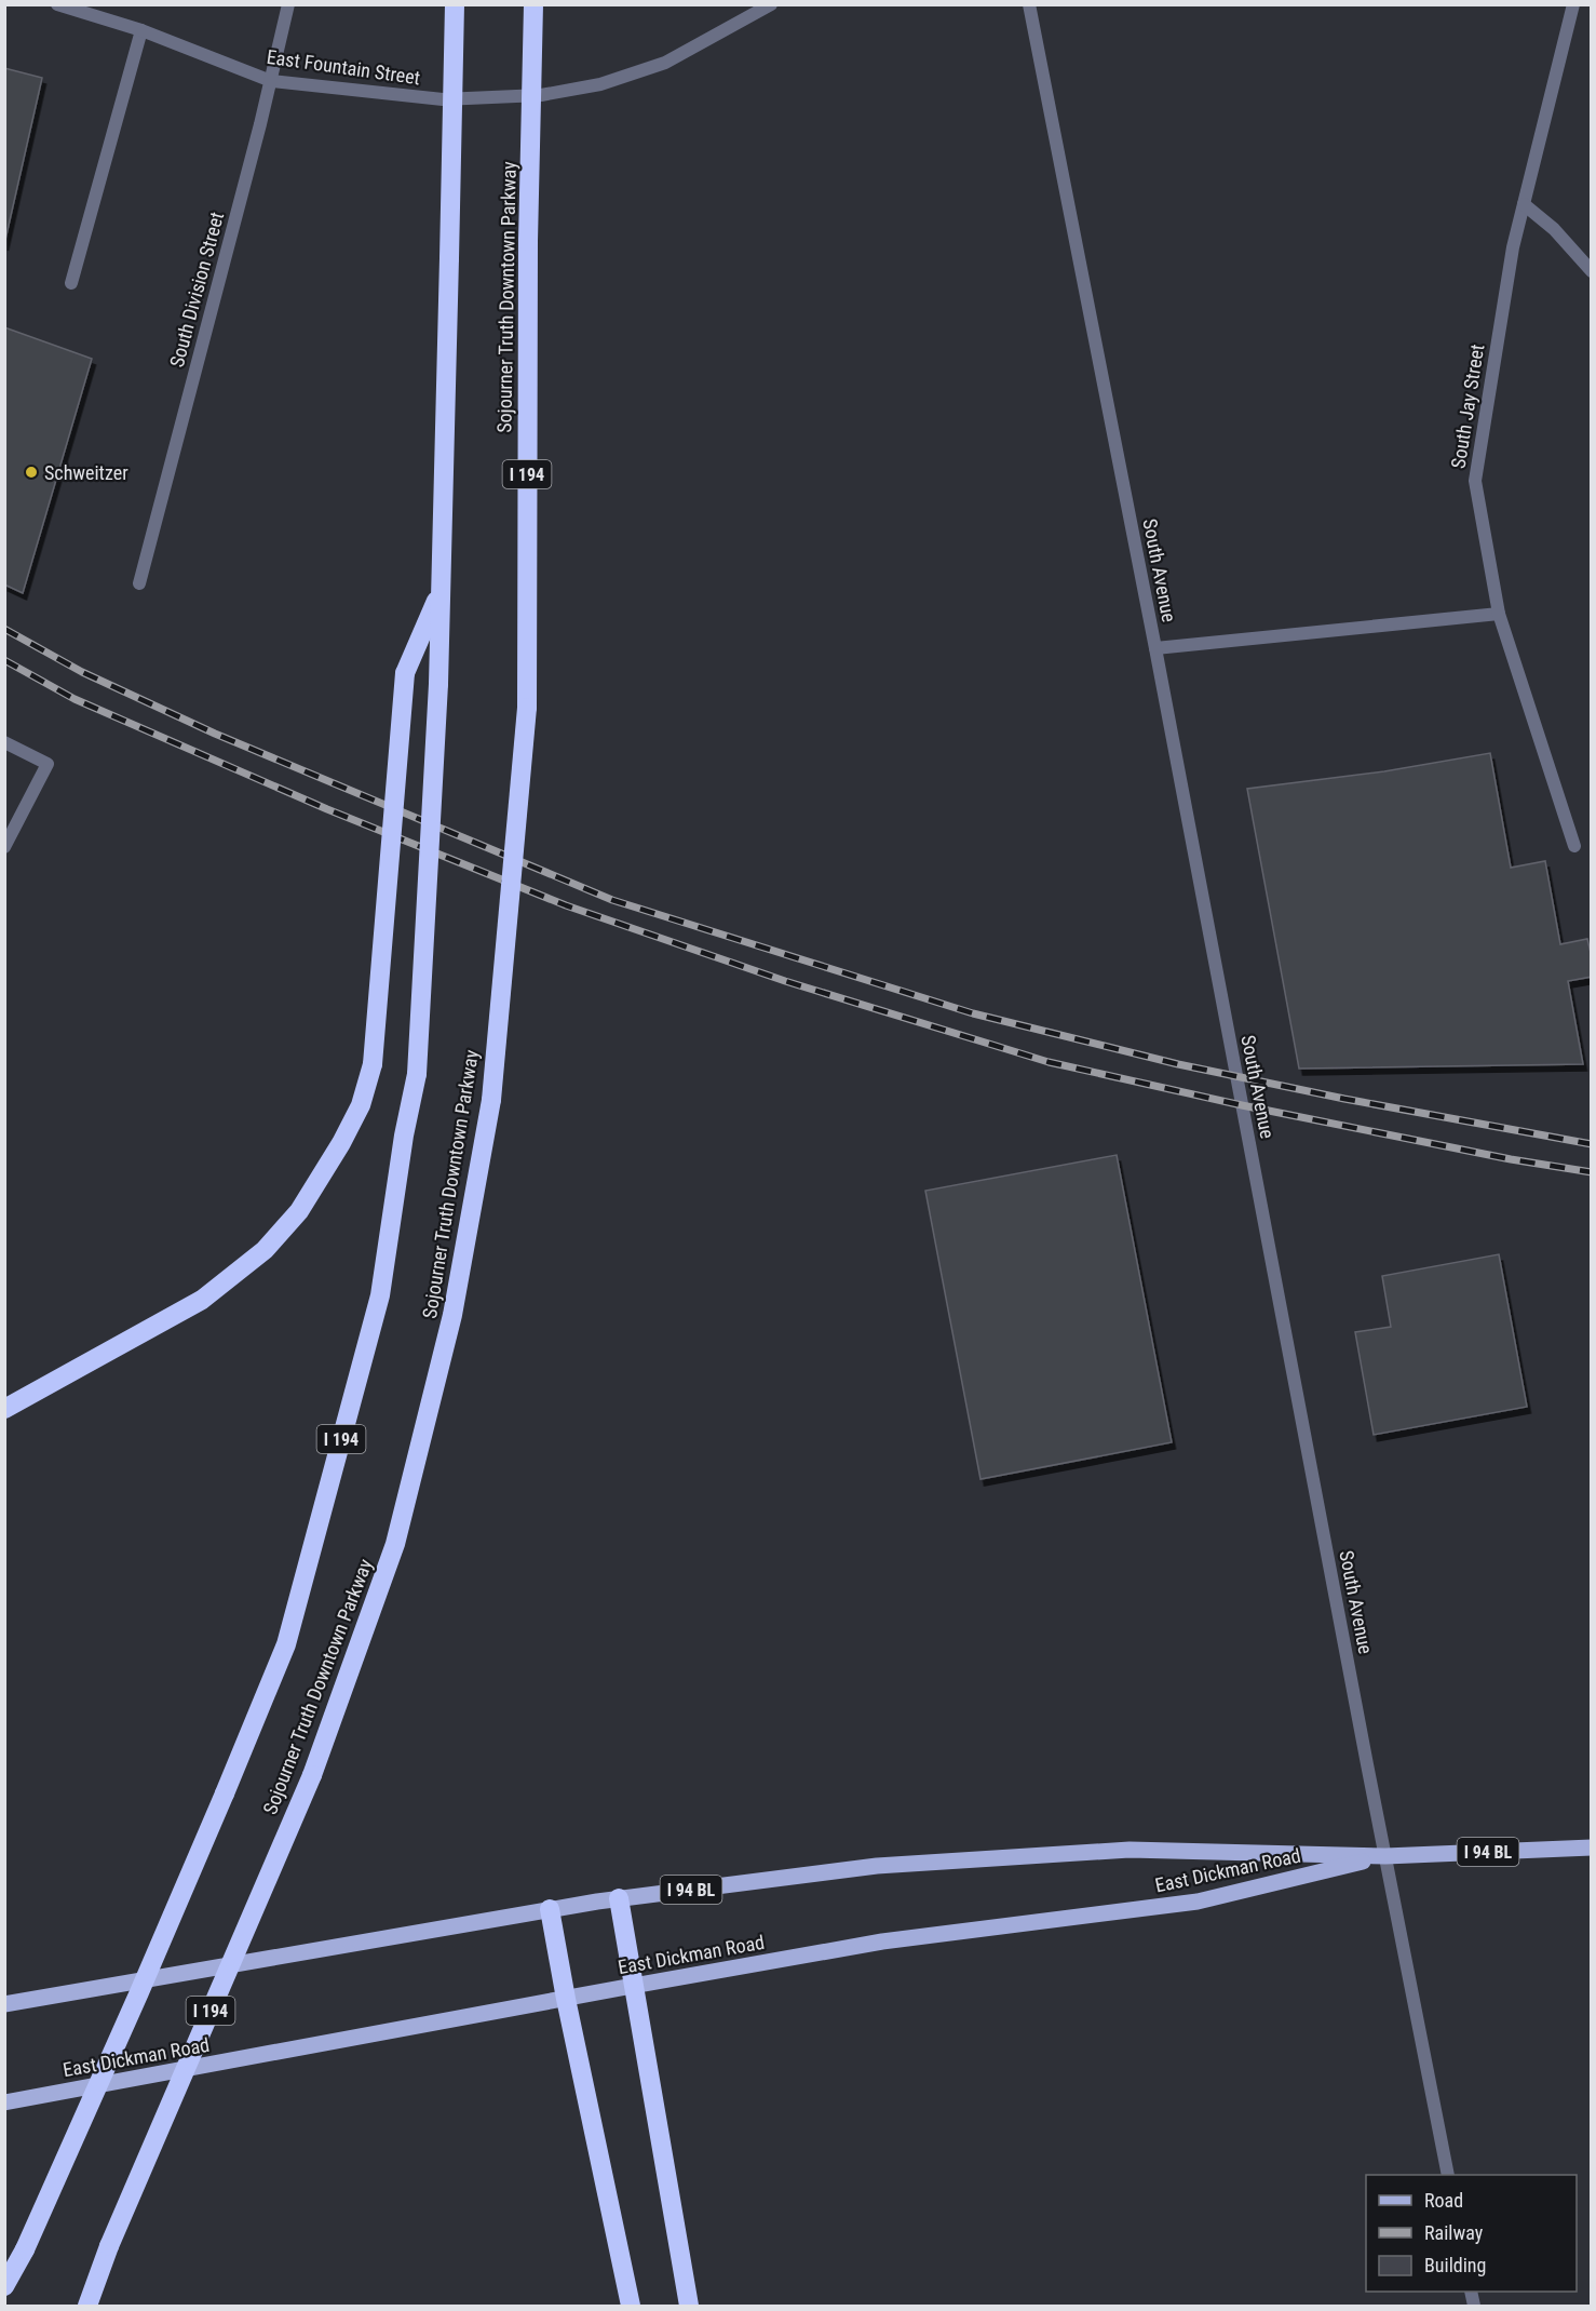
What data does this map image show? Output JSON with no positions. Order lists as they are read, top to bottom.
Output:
{
  "streets": {
    "highway": ["Sojourner Truth Downtown Parkway", "I 194"],
    "main road": ["I 94 BL", "East Dickman Road"],
    "street": [
      "East Fountain Street",
      "South Division Street",
      "South Jay Street",
      "South Avenue"
    ]
  },
  "crossings": [
    ["East Fountain Street", "South Division Street"],
    ["South Avenue", "East Dickman Road"]
  ],
  "places": ["Schweitzer"],
  "legend": ["Road", "Railway", "Building"]
}
